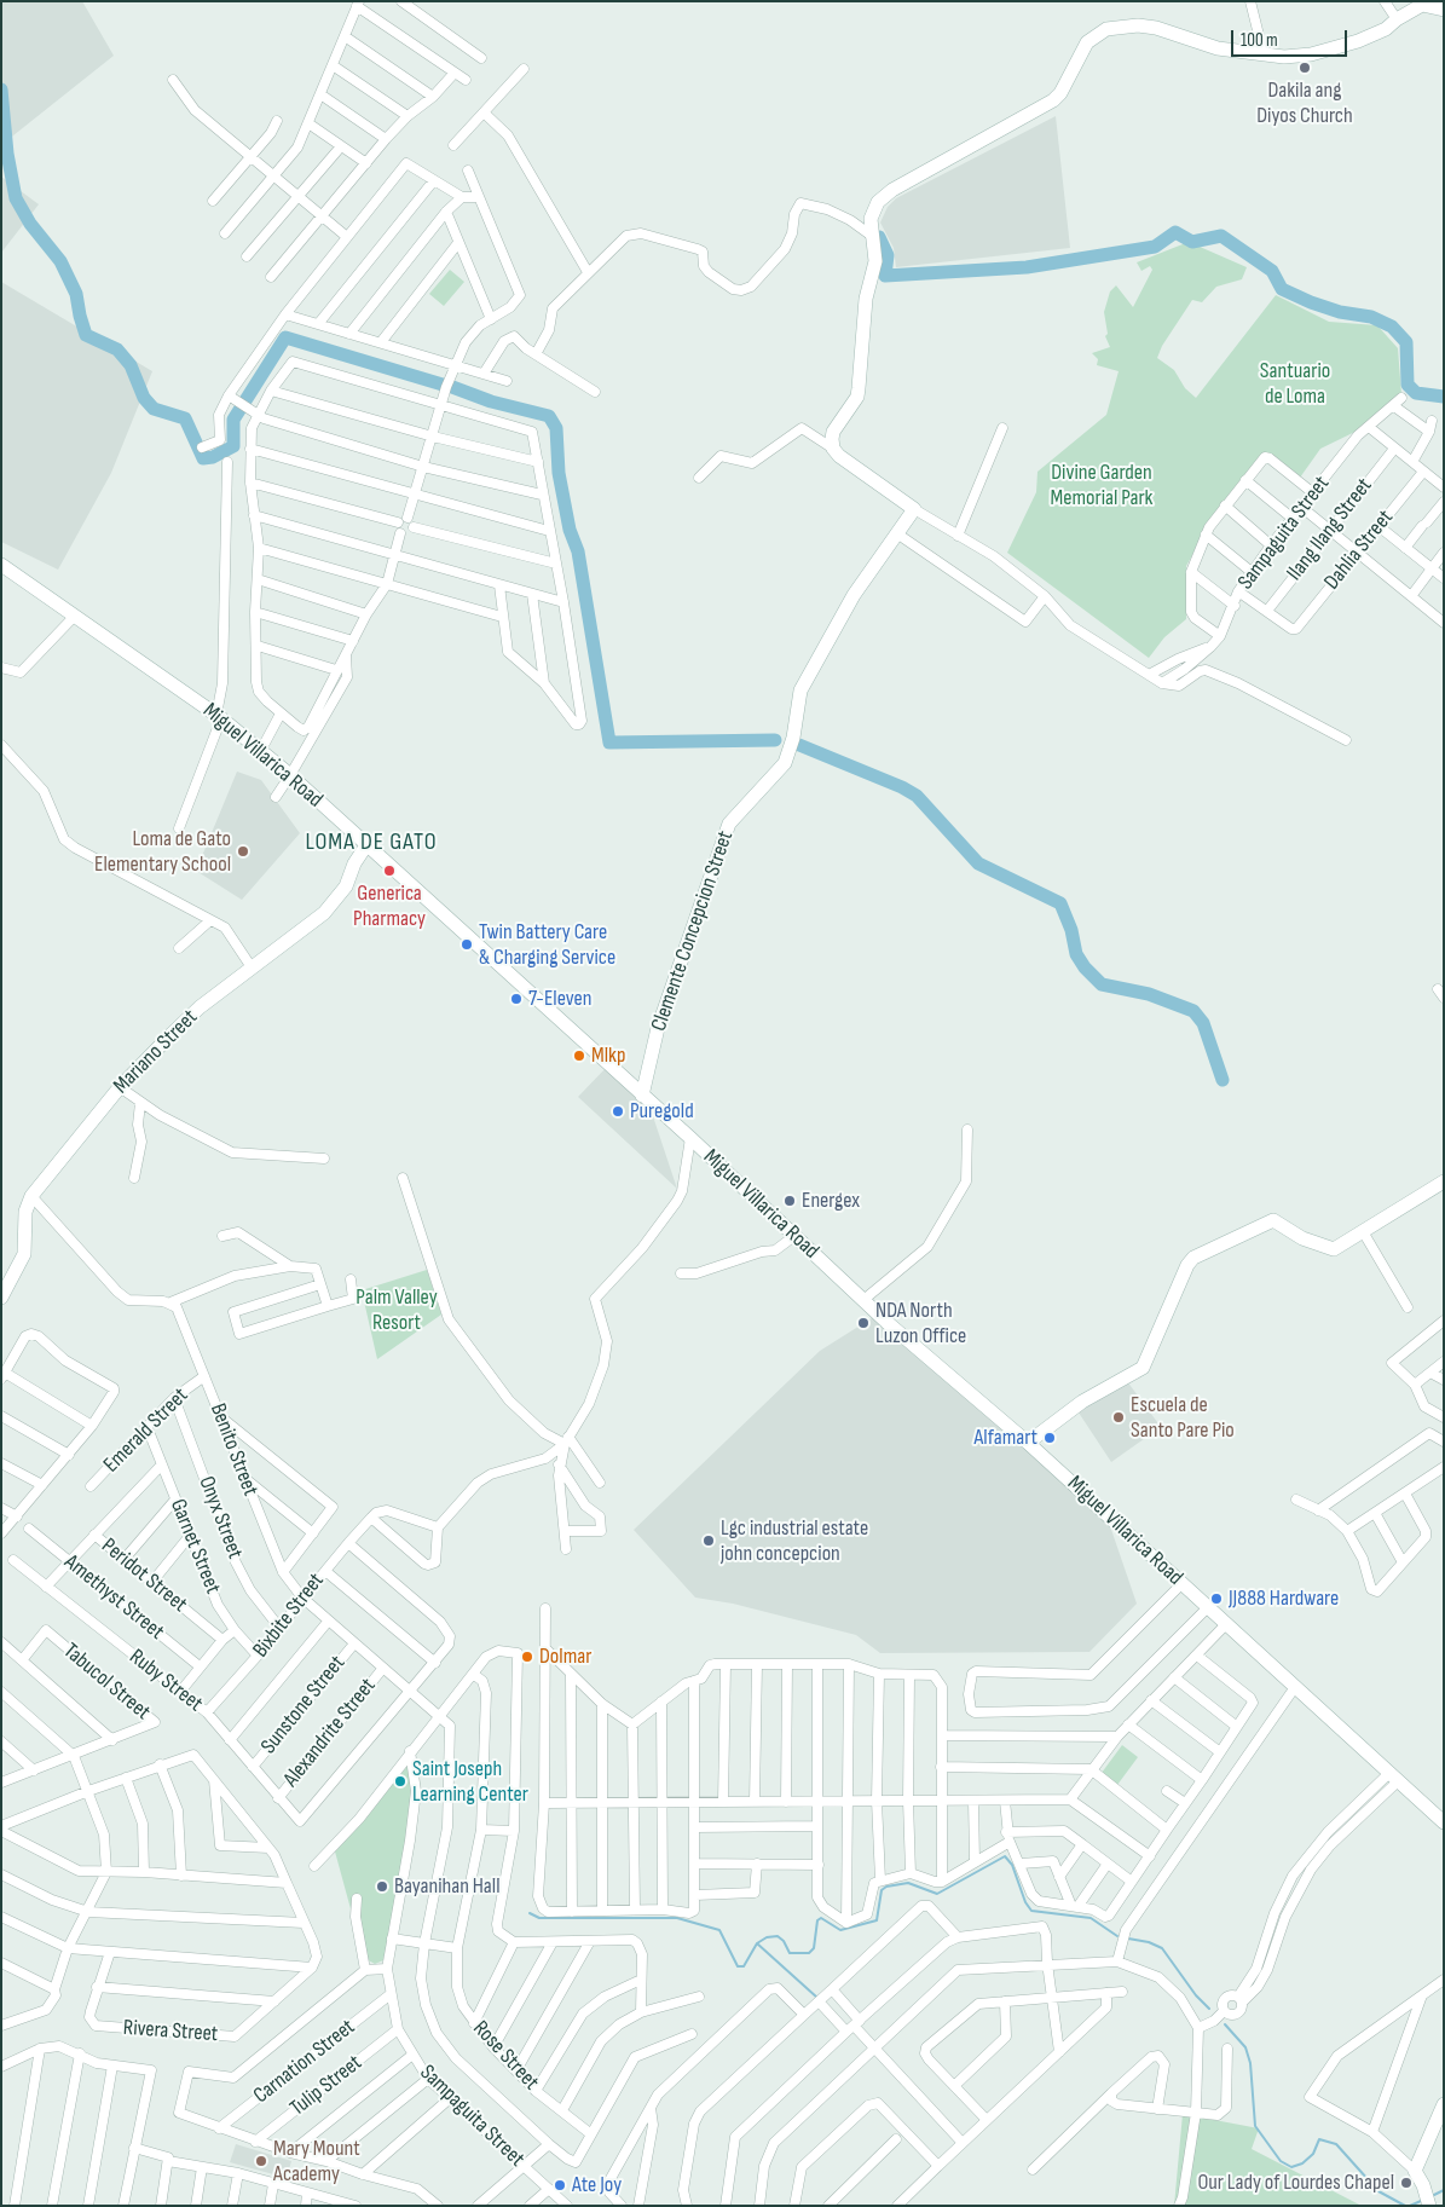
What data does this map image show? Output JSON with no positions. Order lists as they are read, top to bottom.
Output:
{
  "streets": {
    "main road": ["Miguel Villarica Road", "Clemente Concepcion Street", "Mariano Street"],
    "street": [
      "Ilang Ilang Street",
      "Sampaguita Street",
      "Dahlia Street",
      "Emerald Street",
      "Benito Street",
      "Onyx Street",
      "Garnet Street",
      "Peridot Street",
      "Amethyst Street",
      "Bixbite Street",
      "Ruby Street",
      "Tabucol Street",
      "Sunstone Street",
      "Alexandrite Street",
      "Rivera Street",
      "Rose Street",
      "Carnation Street",
      "Tulip Street"
    ]
  },
  "crossings": [
    ["Ilang Ilang Street", "Dahlia Street"],
    ["Sampaguita Street", "Carnation Street"],
    ["Sampaguita Street", "Tulip Street"],
    ["Miguel Villarica Road", "Clemente Concepcion Street"],
    ["Miguel Villarica Road", "Mariano Street"],
    ["Emerald Street", "Benito Street"],
    ["Emerald Street", "Onyx Street"],
    ["Emerald Street", "Garnet Street"],
    ["Benito Street", "Bixbite Street"],
    ["Benito Street", "Ruby Street"],
    ["Benito Street", "Sunstone Street"],
    ["Benito Street", "Alexandrite Street"],
    ["Onyx Street", "Bixbite Street"],
    ["Garnet Street", "Bixbite Street"],
    ["Bixbite Street", "Ruby Street"],
    ["Ruby Street", "Sunstone Street"],
    ["Ruby Street", "Alexandrite Street"]
  ],
  "districts": ["LOMA DE GATO"],
  "parks": ["Santuario de Loma", "Divine Garden Memorial Park", "Palm Valley Resort"],
  "places": [
    "Dakila ang Diyos Church",
    "Loma de Gato Elementary School",
    "Generica Pharmacy",
    "Twin Battery Care & Charging Service",
    "7-Eleven",
    "Mlkp",
    "Puregold",
    "Energex",
    "NDA North Luzon Office",
    "Escuela de Santo Pare Pio",
    "Alfamart",
    "Lgc industrial estate john concepcion",
    "JJ888 Hardware",
    "Dolmar",
    "Saint Joseph Learning Center",
    "Bayanihan Hall",
    "Mary Mount Academy",
    "Our Lady of Lourdes Chapel",
    "Ate Joy"
  ],
  "scale_bar": "100 m"
}
